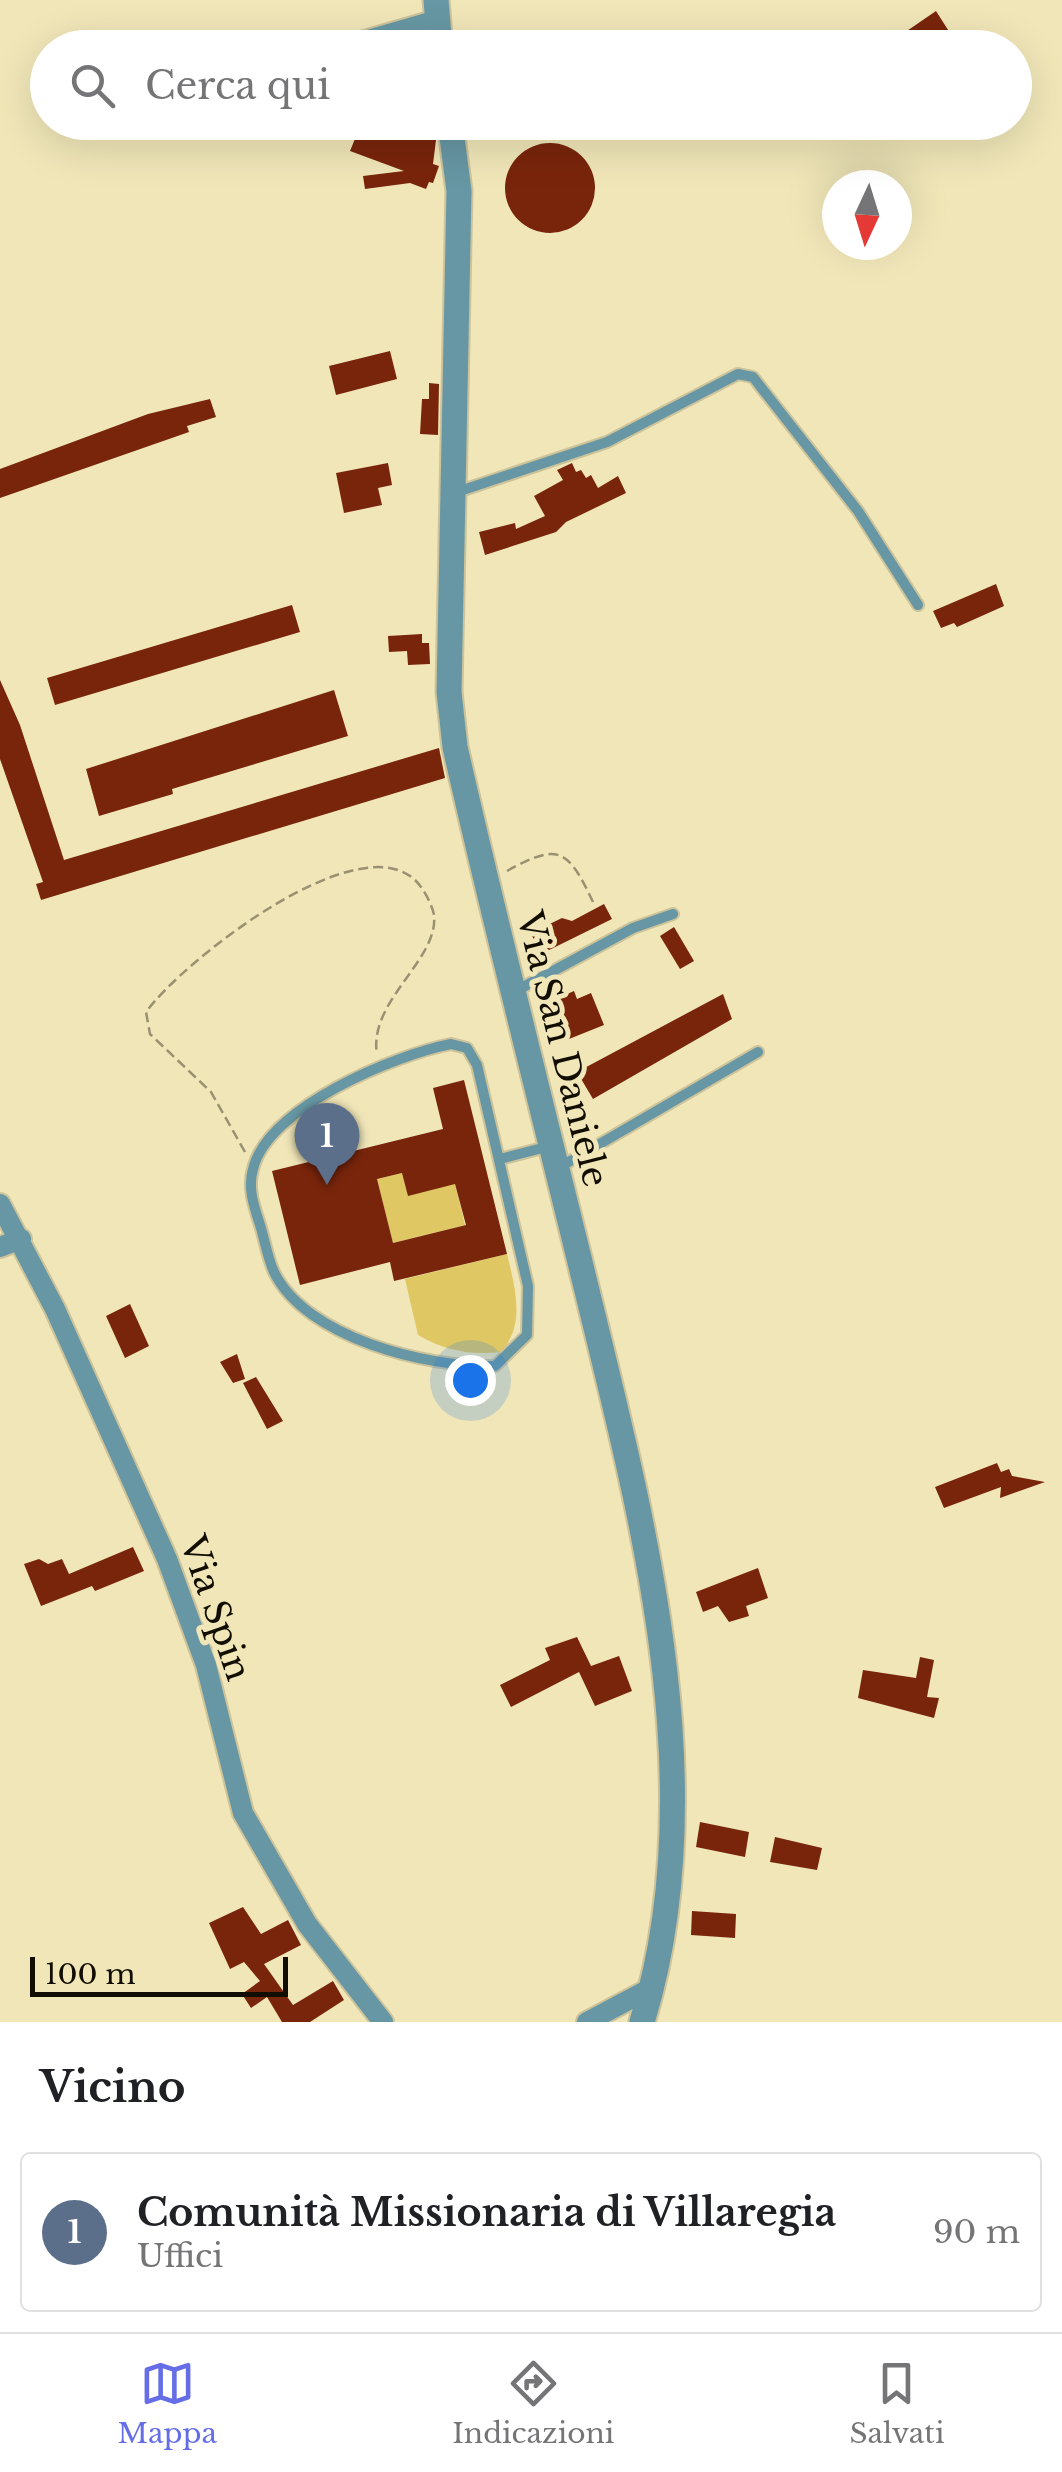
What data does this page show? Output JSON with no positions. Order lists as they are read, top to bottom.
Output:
{
  "streets": {
    "street": ["Via San Daniele", "Via Spin"]
  },
  "scale_bar": "100 m",
  "north": "bottom",
  "page": {
    "search": "Cerca qui",
    "pins": "1",
    "scale": "100 m",
    "heading": "Vicino",
    "list": [
      {
        "mark": "1",
        "name": "Comunità Missionaria di Villaregia",
        "note": "Uffici",
        "value": "90 m"
      }
    ],
    "nav": ["Mappa", "Indicazioni", "Salvati"]
  }
}
